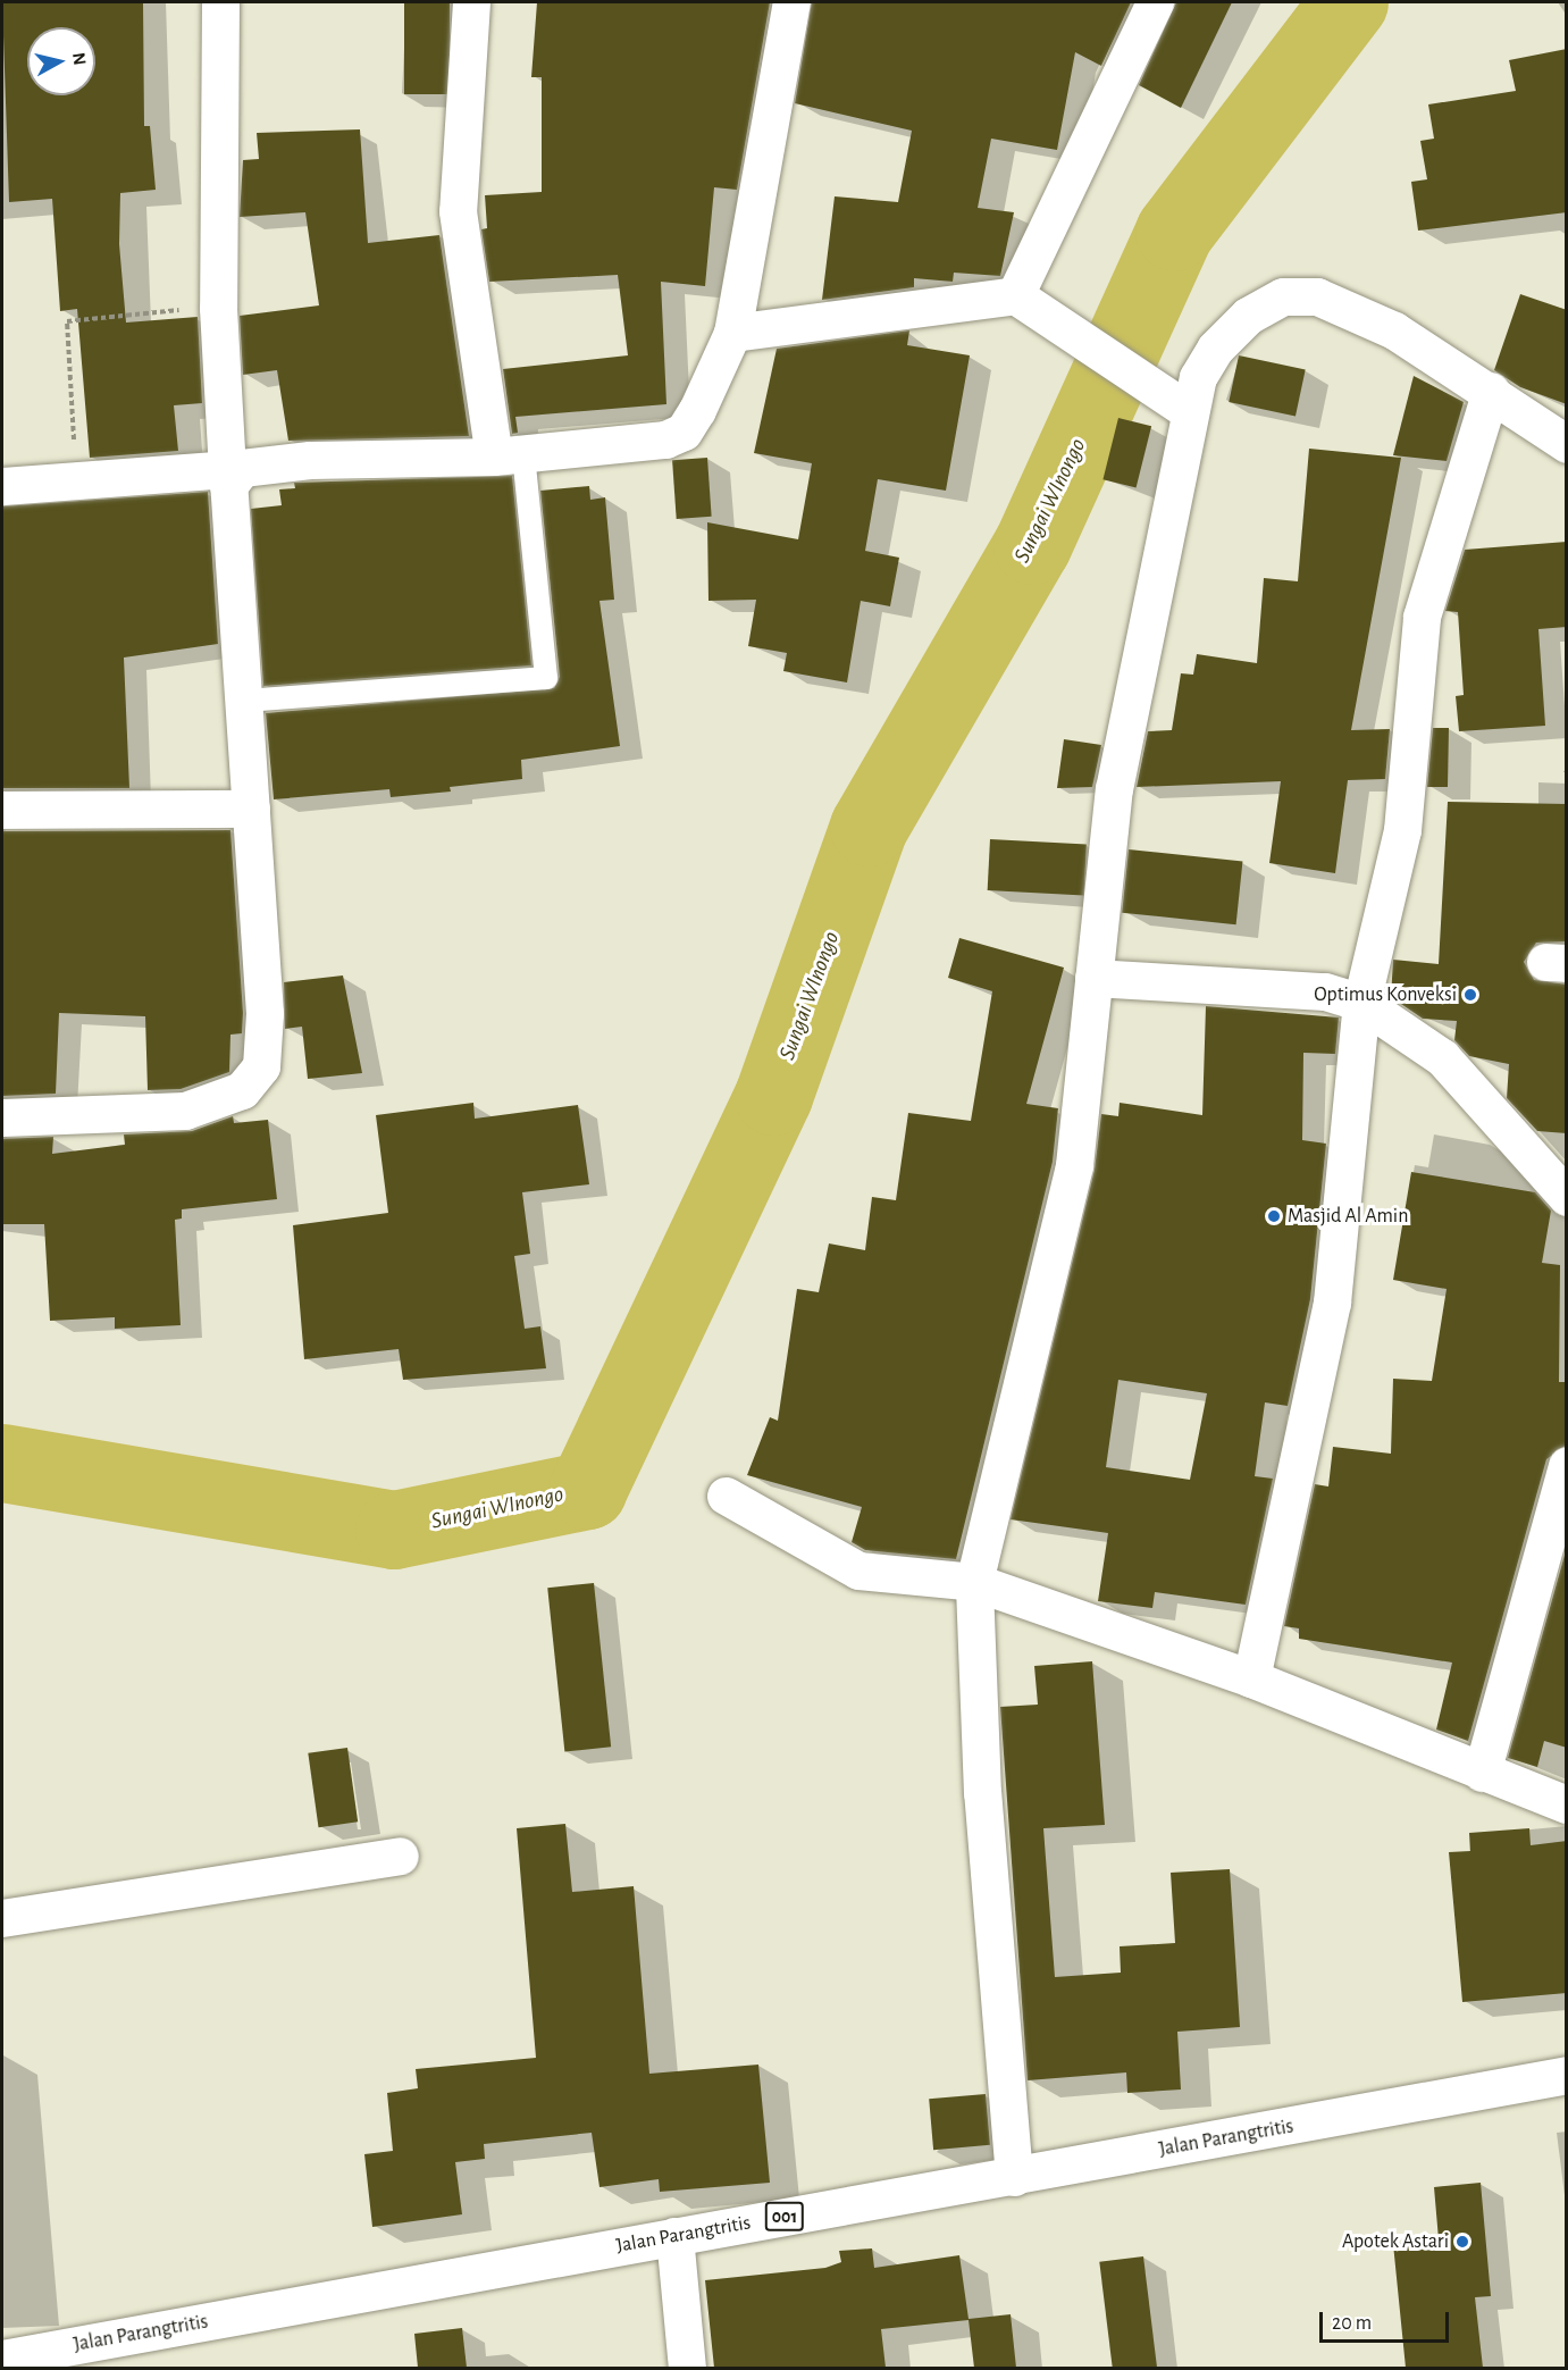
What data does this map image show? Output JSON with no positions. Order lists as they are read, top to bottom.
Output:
{
  "streets": {
    "street": ["Jalan Parangtritis", "001"]
  },
  "water": ["Sungai WInongo"],
  "places": ["Optimus Konveksi", "Masjid Al Amin", "Apotek Astari"],
  "scale_bar": "20 m",
  "north": "right"
}
